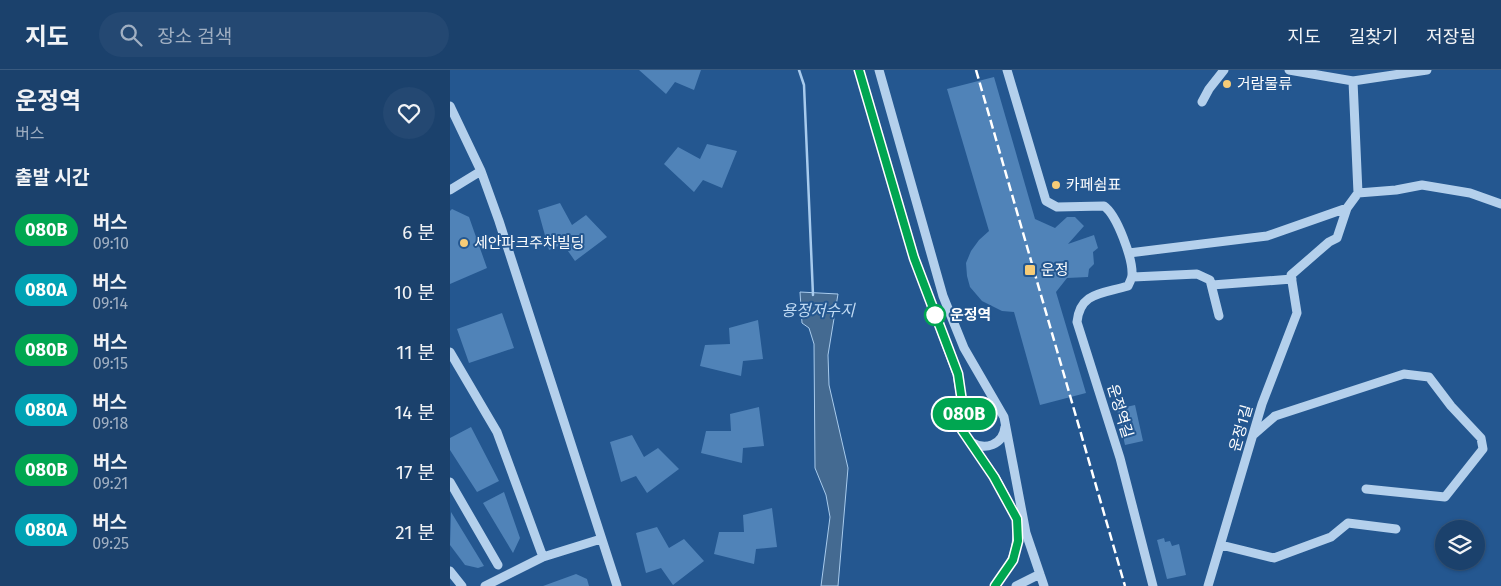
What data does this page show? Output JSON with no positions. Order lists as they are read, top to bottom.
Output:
{
  "streets": {
    "street": ["운정역길", "운정1길"]
  },
  "water": ["용정저수지"],
  "places": {
    "other": [
      "거람물류",
      "카페쉼표",
      "세안파크주차빌딩",
      "운정역"
    ],
    "transit": ["운정"]
  },
  "lines": ["bus line 080B"],
  "page": {
    "header": "지도",
    "search": "장소 검색",
    "nav": ["지도", "길찾기", "저장됨"],
    "heading": [
      ["운정역", "버스"],
      "출발 시간"
    ],
    "on_map": "080B",
    "list": [
      {
        "mark": "080B",
        "name": "버스",
        "note": "09:10",
        "value": "6 분"
      },
      {
        "mark": "080A",
        "name": "버스",
        "note": "09:14",
        "value": "10 분"
      },
      {
        "mark": "080B",
        "name": "버스",
        "note": "09:15",
        "value": "11 분"
      },
      {
        "mark": "080A",
        "name": "버스",
        "note": "09:18",
        "value": "14 분"
      },
      {
        "mark": "080B",
        "name": "버스",
        "note": "09:21",
        "value": "17 분"
      },
      {
        "mark": "080A",
        "name": "버스",
        "note": "09:25",
        "value": "21 분"
      }
    ]
  }
}
